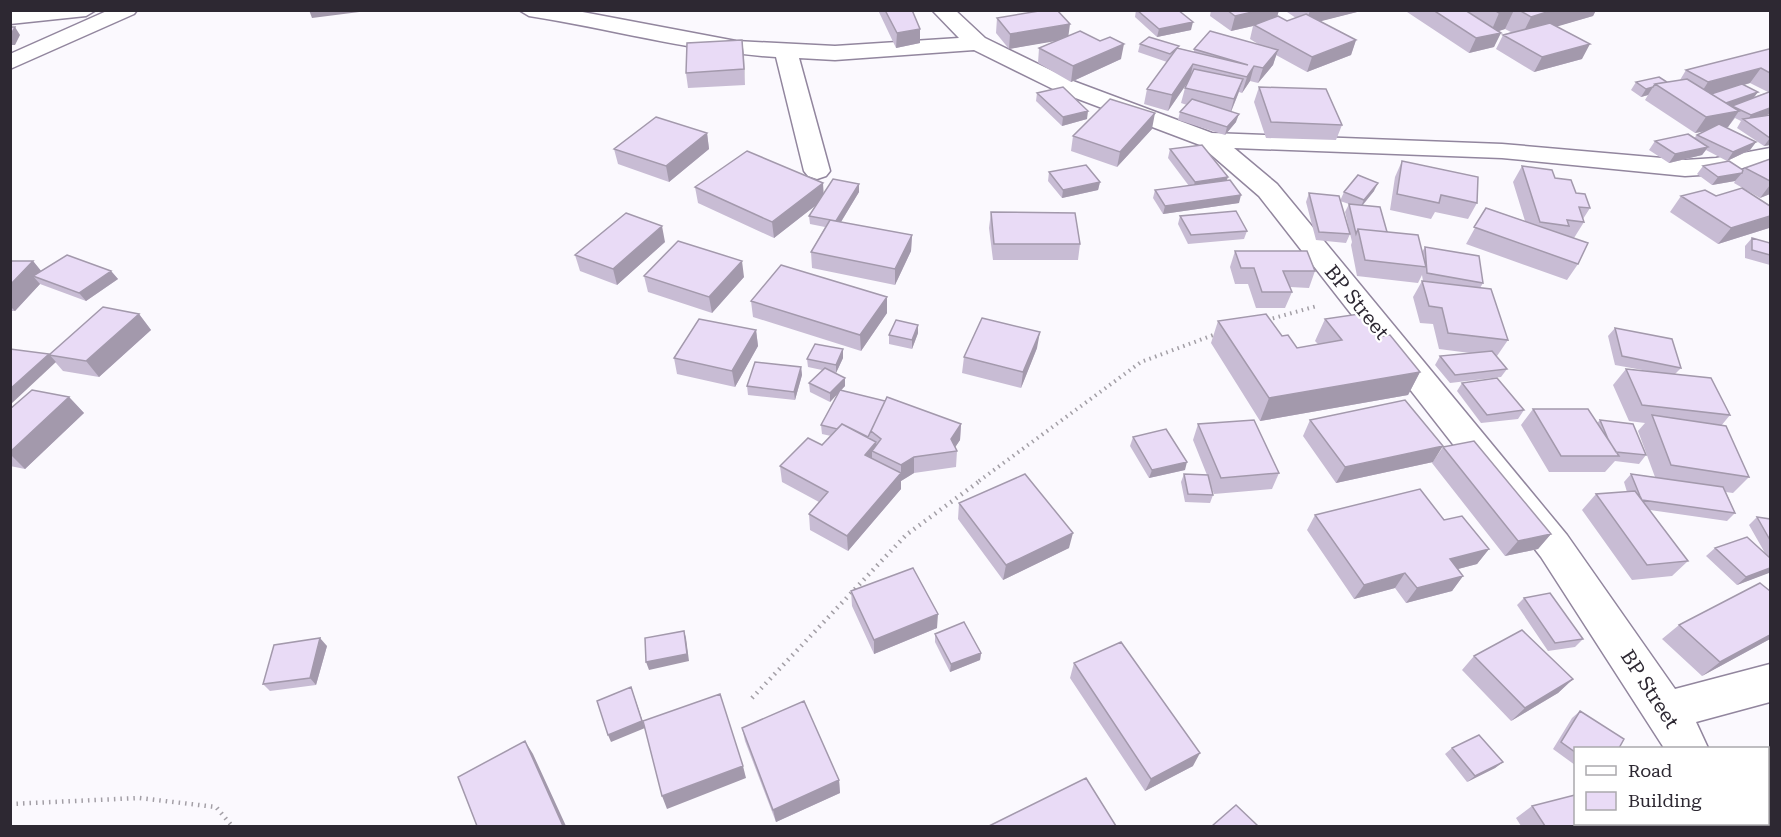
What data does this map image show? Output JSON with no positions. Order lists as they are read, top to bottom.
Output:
{
  "streets": {
    "street": ["BP Street"]
  },
  "legend": ["Road", "Building"]
}
